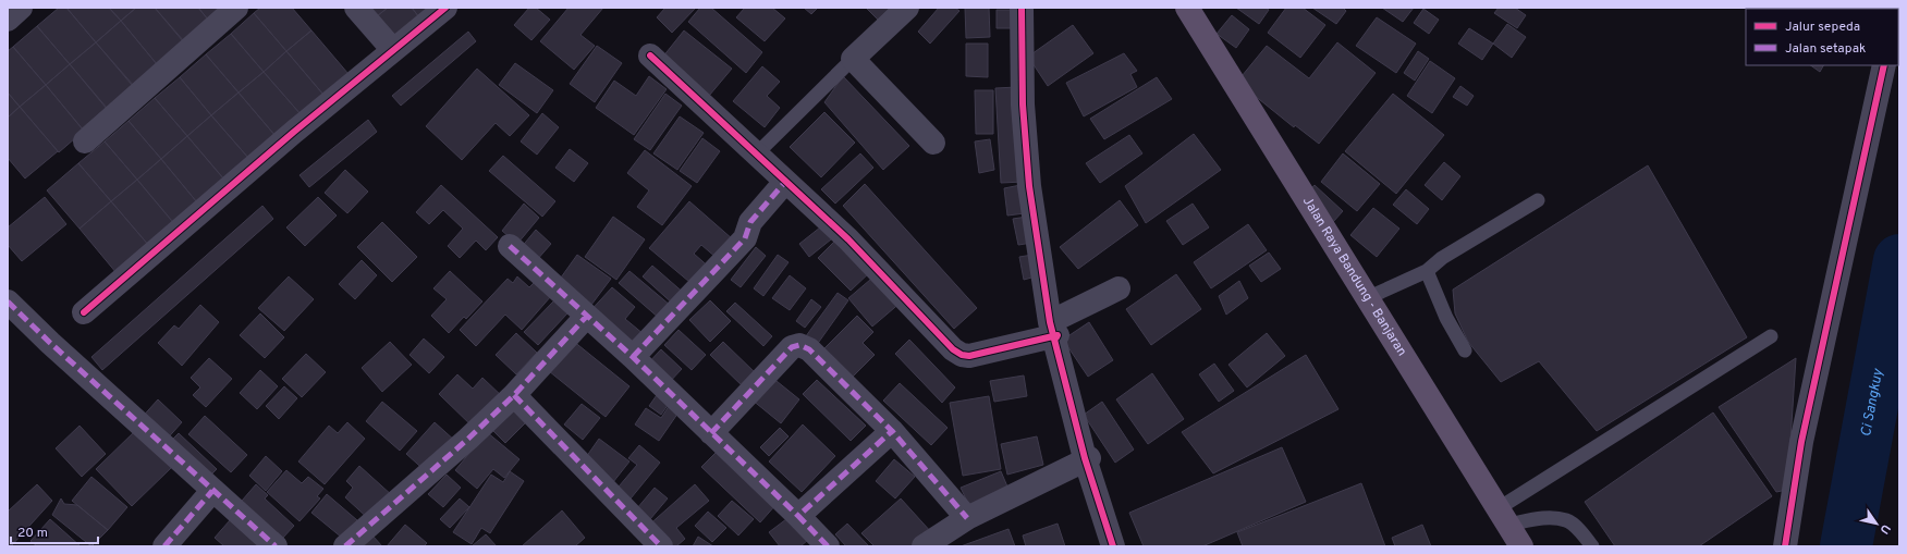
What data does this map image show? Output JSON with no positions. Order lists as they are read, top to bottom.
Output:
{
  "streets": {
    "main road": ["Jalan Raya Bandung - Banjaran"]
  },
  "water": ["Ci Sangkuy"],
  "legend": ["Jalur sepeda", "Jalan setapak"],
  "scale_bar": "20 m",
  "north": "bottom right"
}
